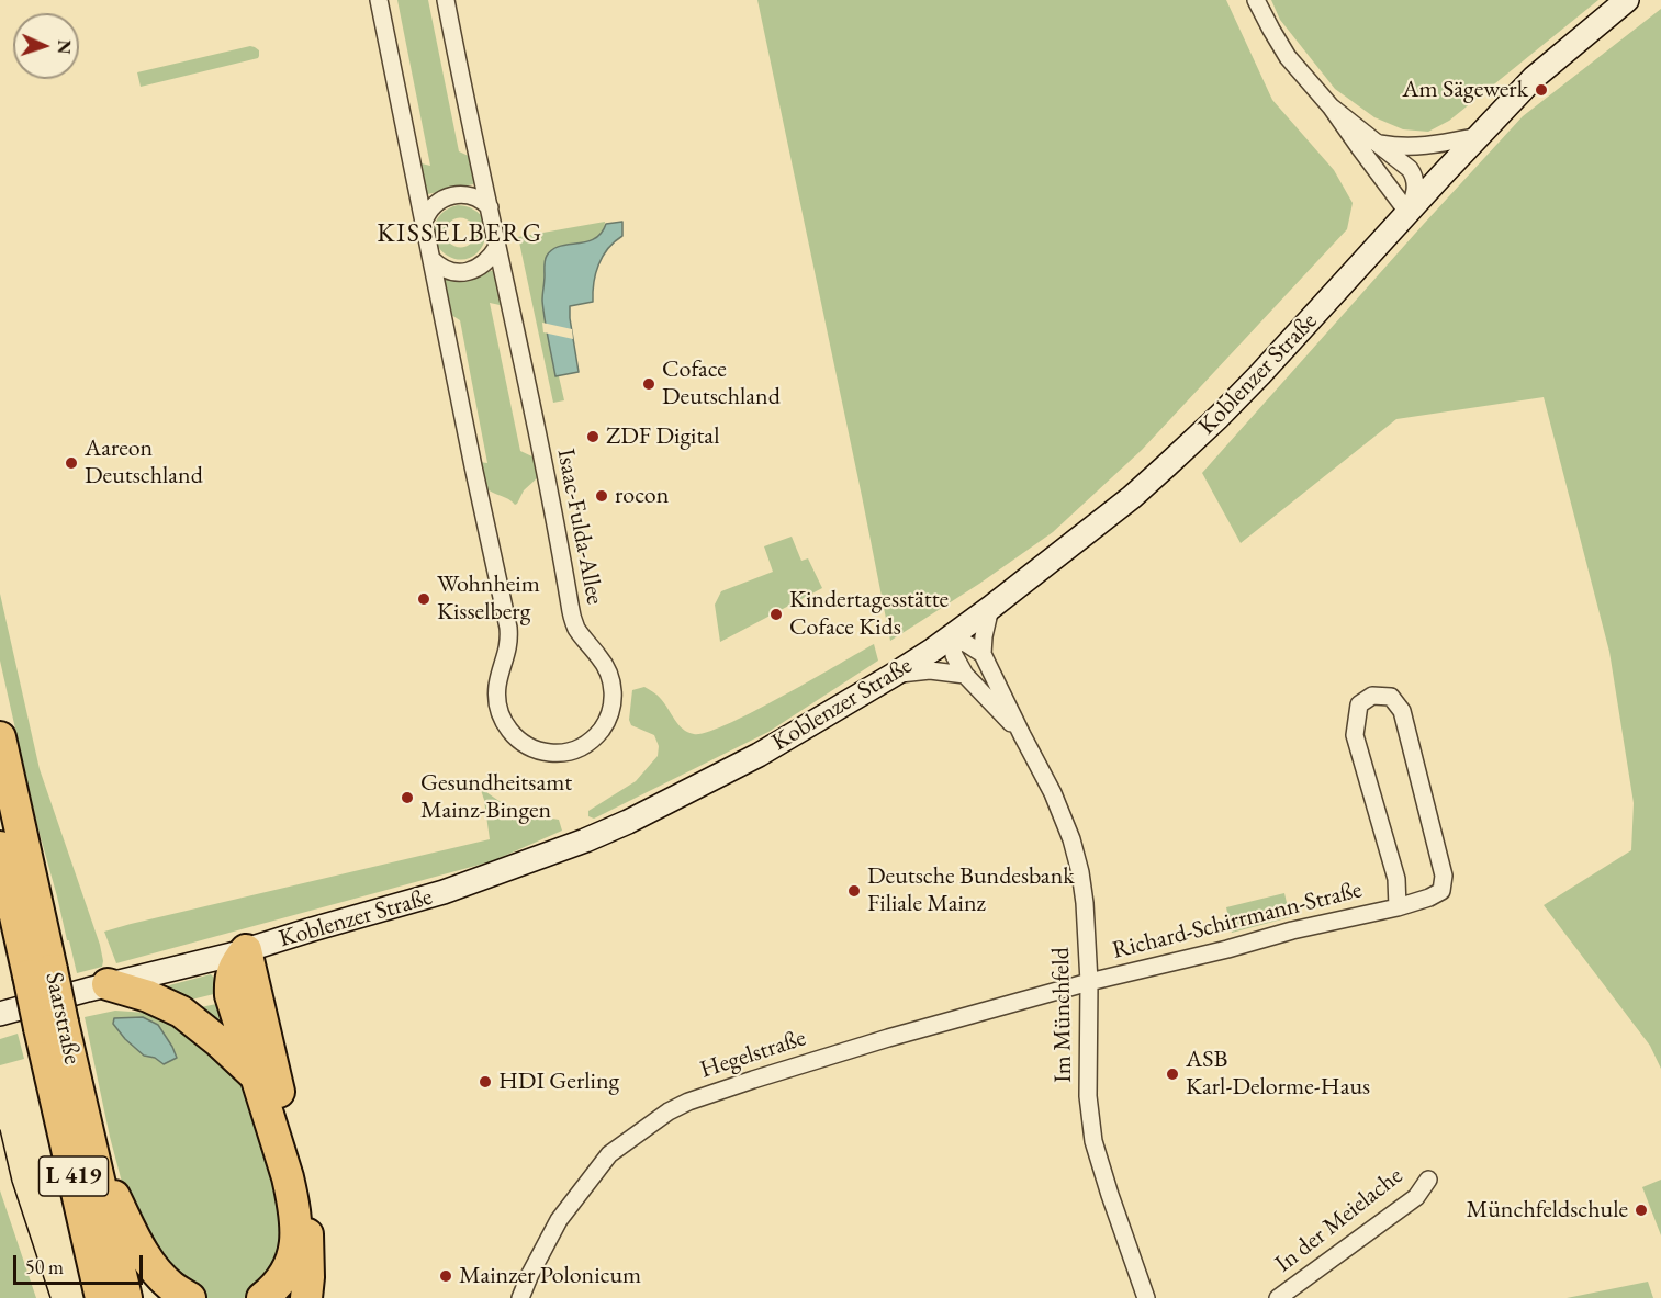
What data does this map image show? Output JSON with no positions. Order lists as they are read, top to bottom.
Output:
{
  "streets": {
    "highway": ["Saarstraße", "L 419"],
    "main road": ["Koblenzer Straße"],
    "street": [
      "Isaac-Fulda-Allee",
      "Richard-Schirrmann-Straße",
      "Im Münchfeld",
      "Hegelstraße",
      "In der Meielache"
    ]
  },
  "crossings": [
    ["Koblenzer Straße", "Im Münchfeld"],
    ["Richard-Schirrmann-Straße", "Im Münchfeld"],
    ["Richard-Schirrmann-Straße", "Hegelstraße"],
    ["Im Münchfeld", "Hegelstraße"]
  ],
  "districts": ["KISSELBERG"],
  "places": [
    "Am Sägewerk",
    "Coface Deutschland",
    "ZDF Digital",
    "Aareon Deutschland",
    "rocon",
    "Wohnheim Kisselberg",
    "Kindertagesstätte Coface Kids",
    "Gesundheitsamt Mainz-Bingen",
    "Deutsche Bundesbank Filiale Mainz",
    "ASB Karl-Delorme-Haus",
    "HDI Gerling",
    "Münchfeldschule",
    "Mainzer Polonicum"
  ],
  "scale_bar": "50 m",
  "north": "right"
}
